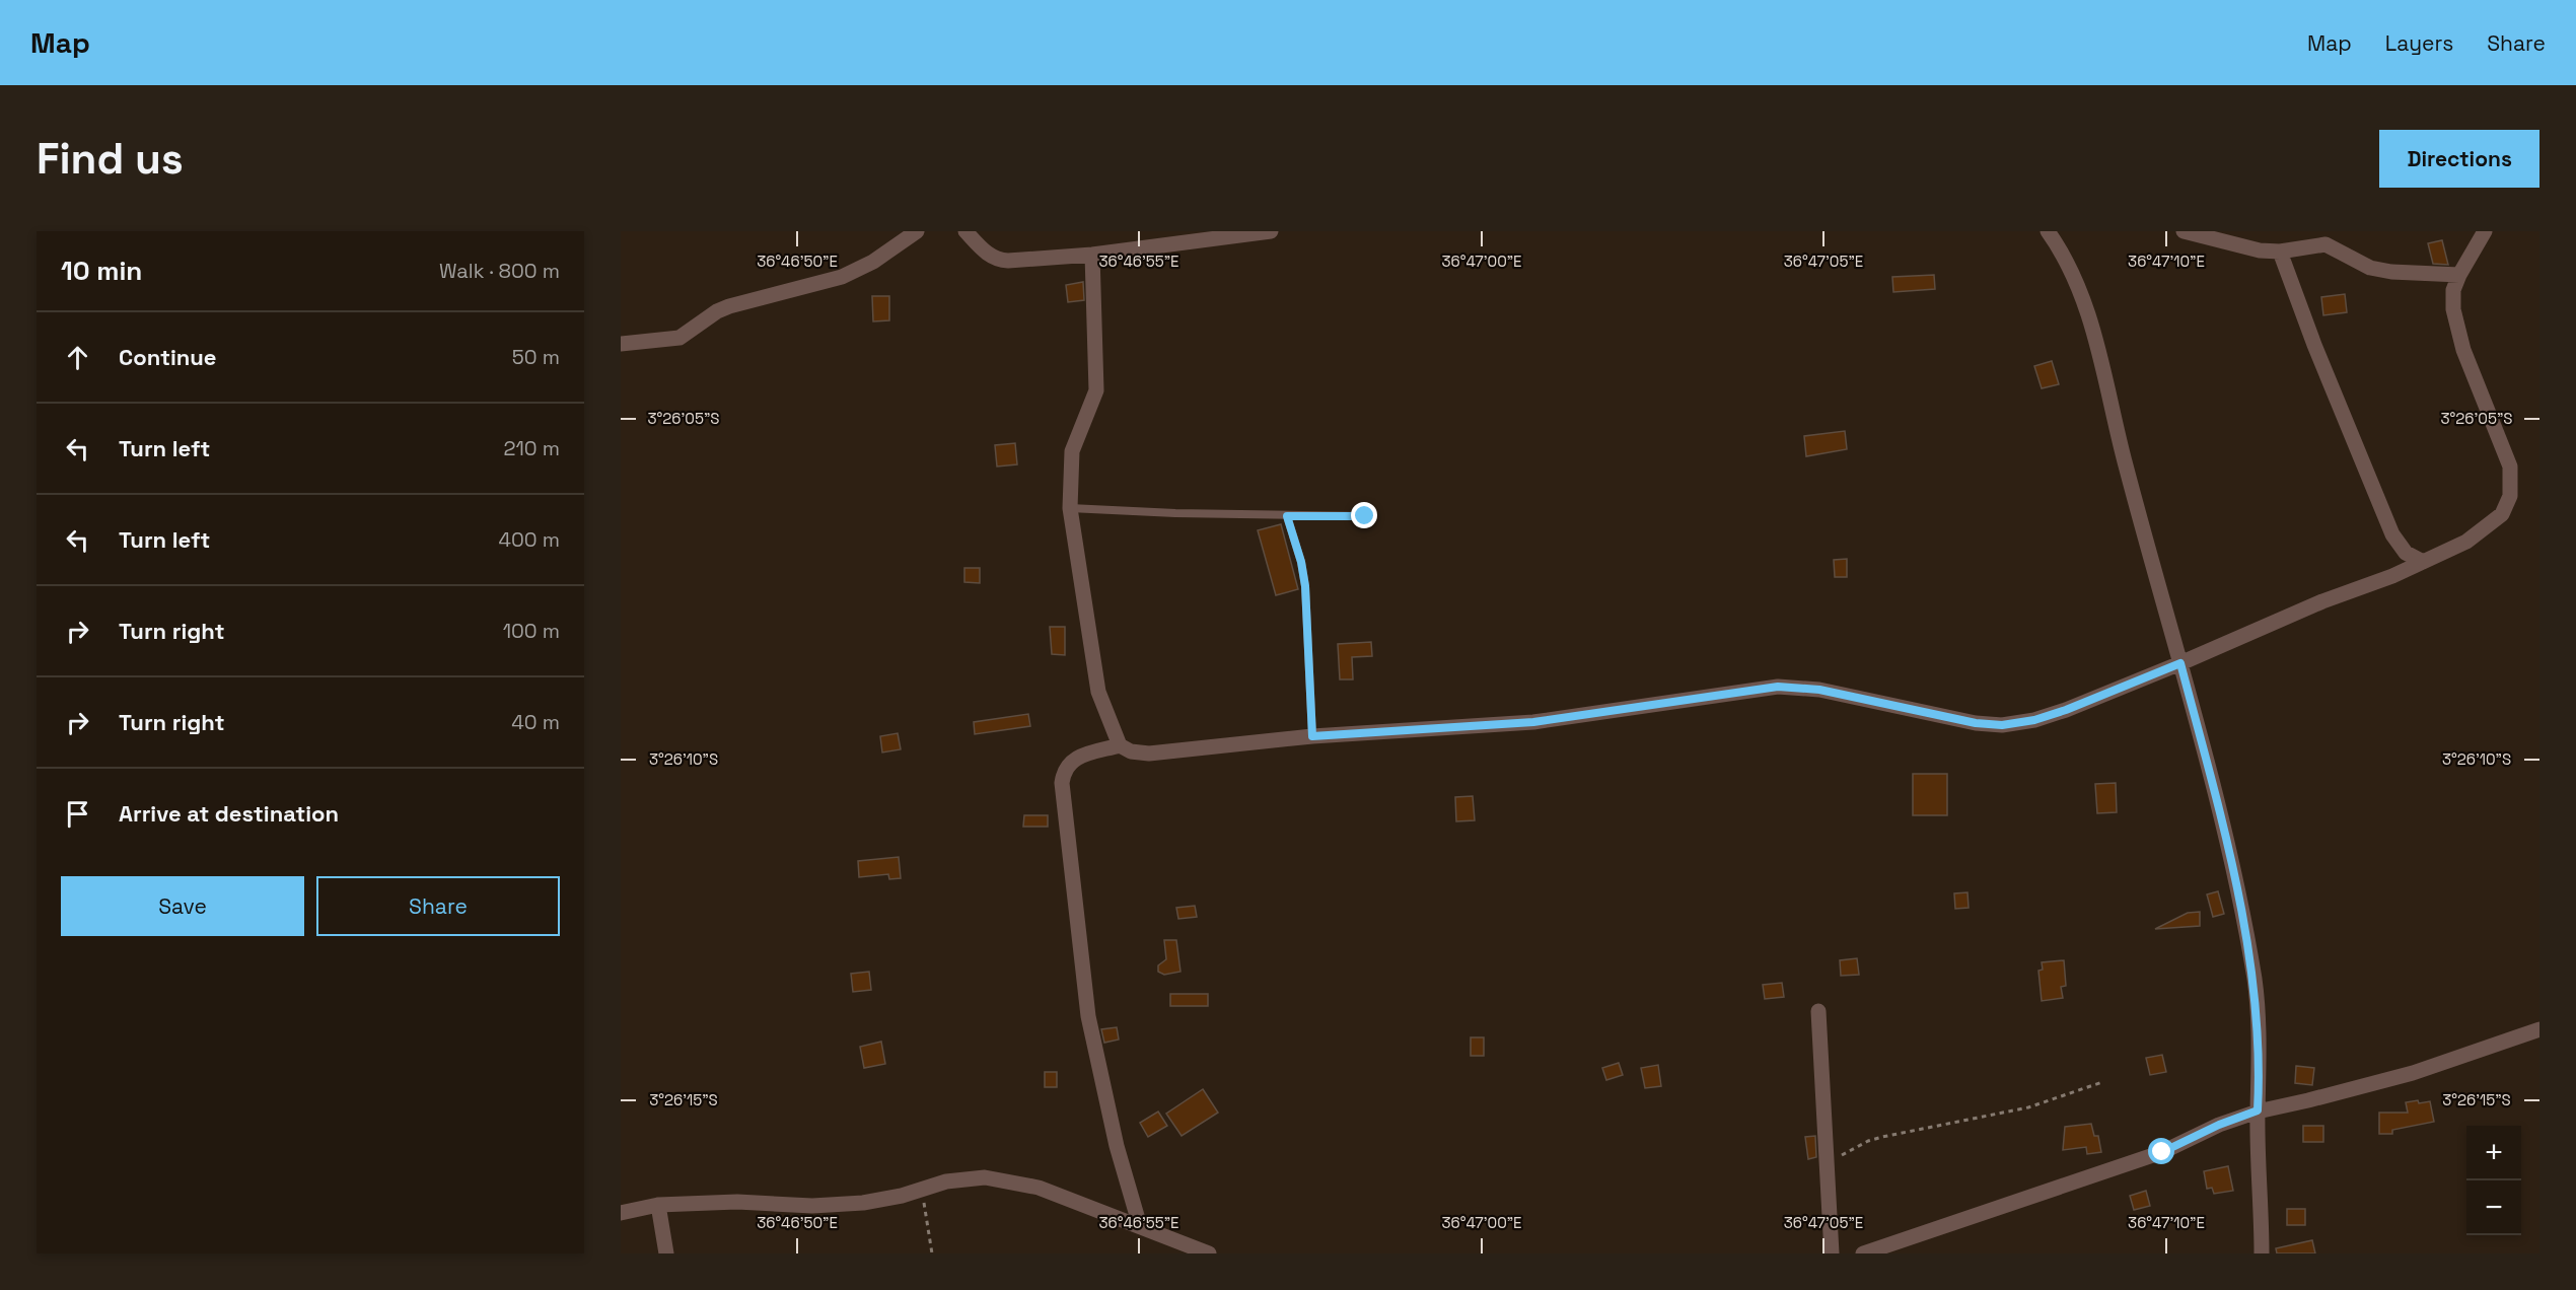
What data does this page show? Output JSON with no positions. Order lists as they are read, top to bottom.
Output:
{
  "page": {
    "header": "Map",
    "nav": ["Map", "Layers", "Share"],
    "buttons": [
      "Directions",
      ["Save", "Share"]
    ],
    "title": "Find us",
    "heading": ["10 min", "Walk · 800 m"],
    "list": [
      ["Continue", "50 m"],
      ["Turn left", "210 m"],
      ["Turn left", "400 m"],
      ["Turn right", "100 m"],
      ["Turn right", "40 m"],
      "Arrive at destination"
    ],
    "map_buttons": ["+", "−"]
  },
  "coordinates": [
    "36°46'50\"E",
    "36°46'55\"E",
    "36°47'00\"E",
    "36°47'05\"E",
    "36°47'10\"E",
    "3°26'05\"S",
    "3°26'10\"S",
    "3°26'15\"S"
  ]
}
